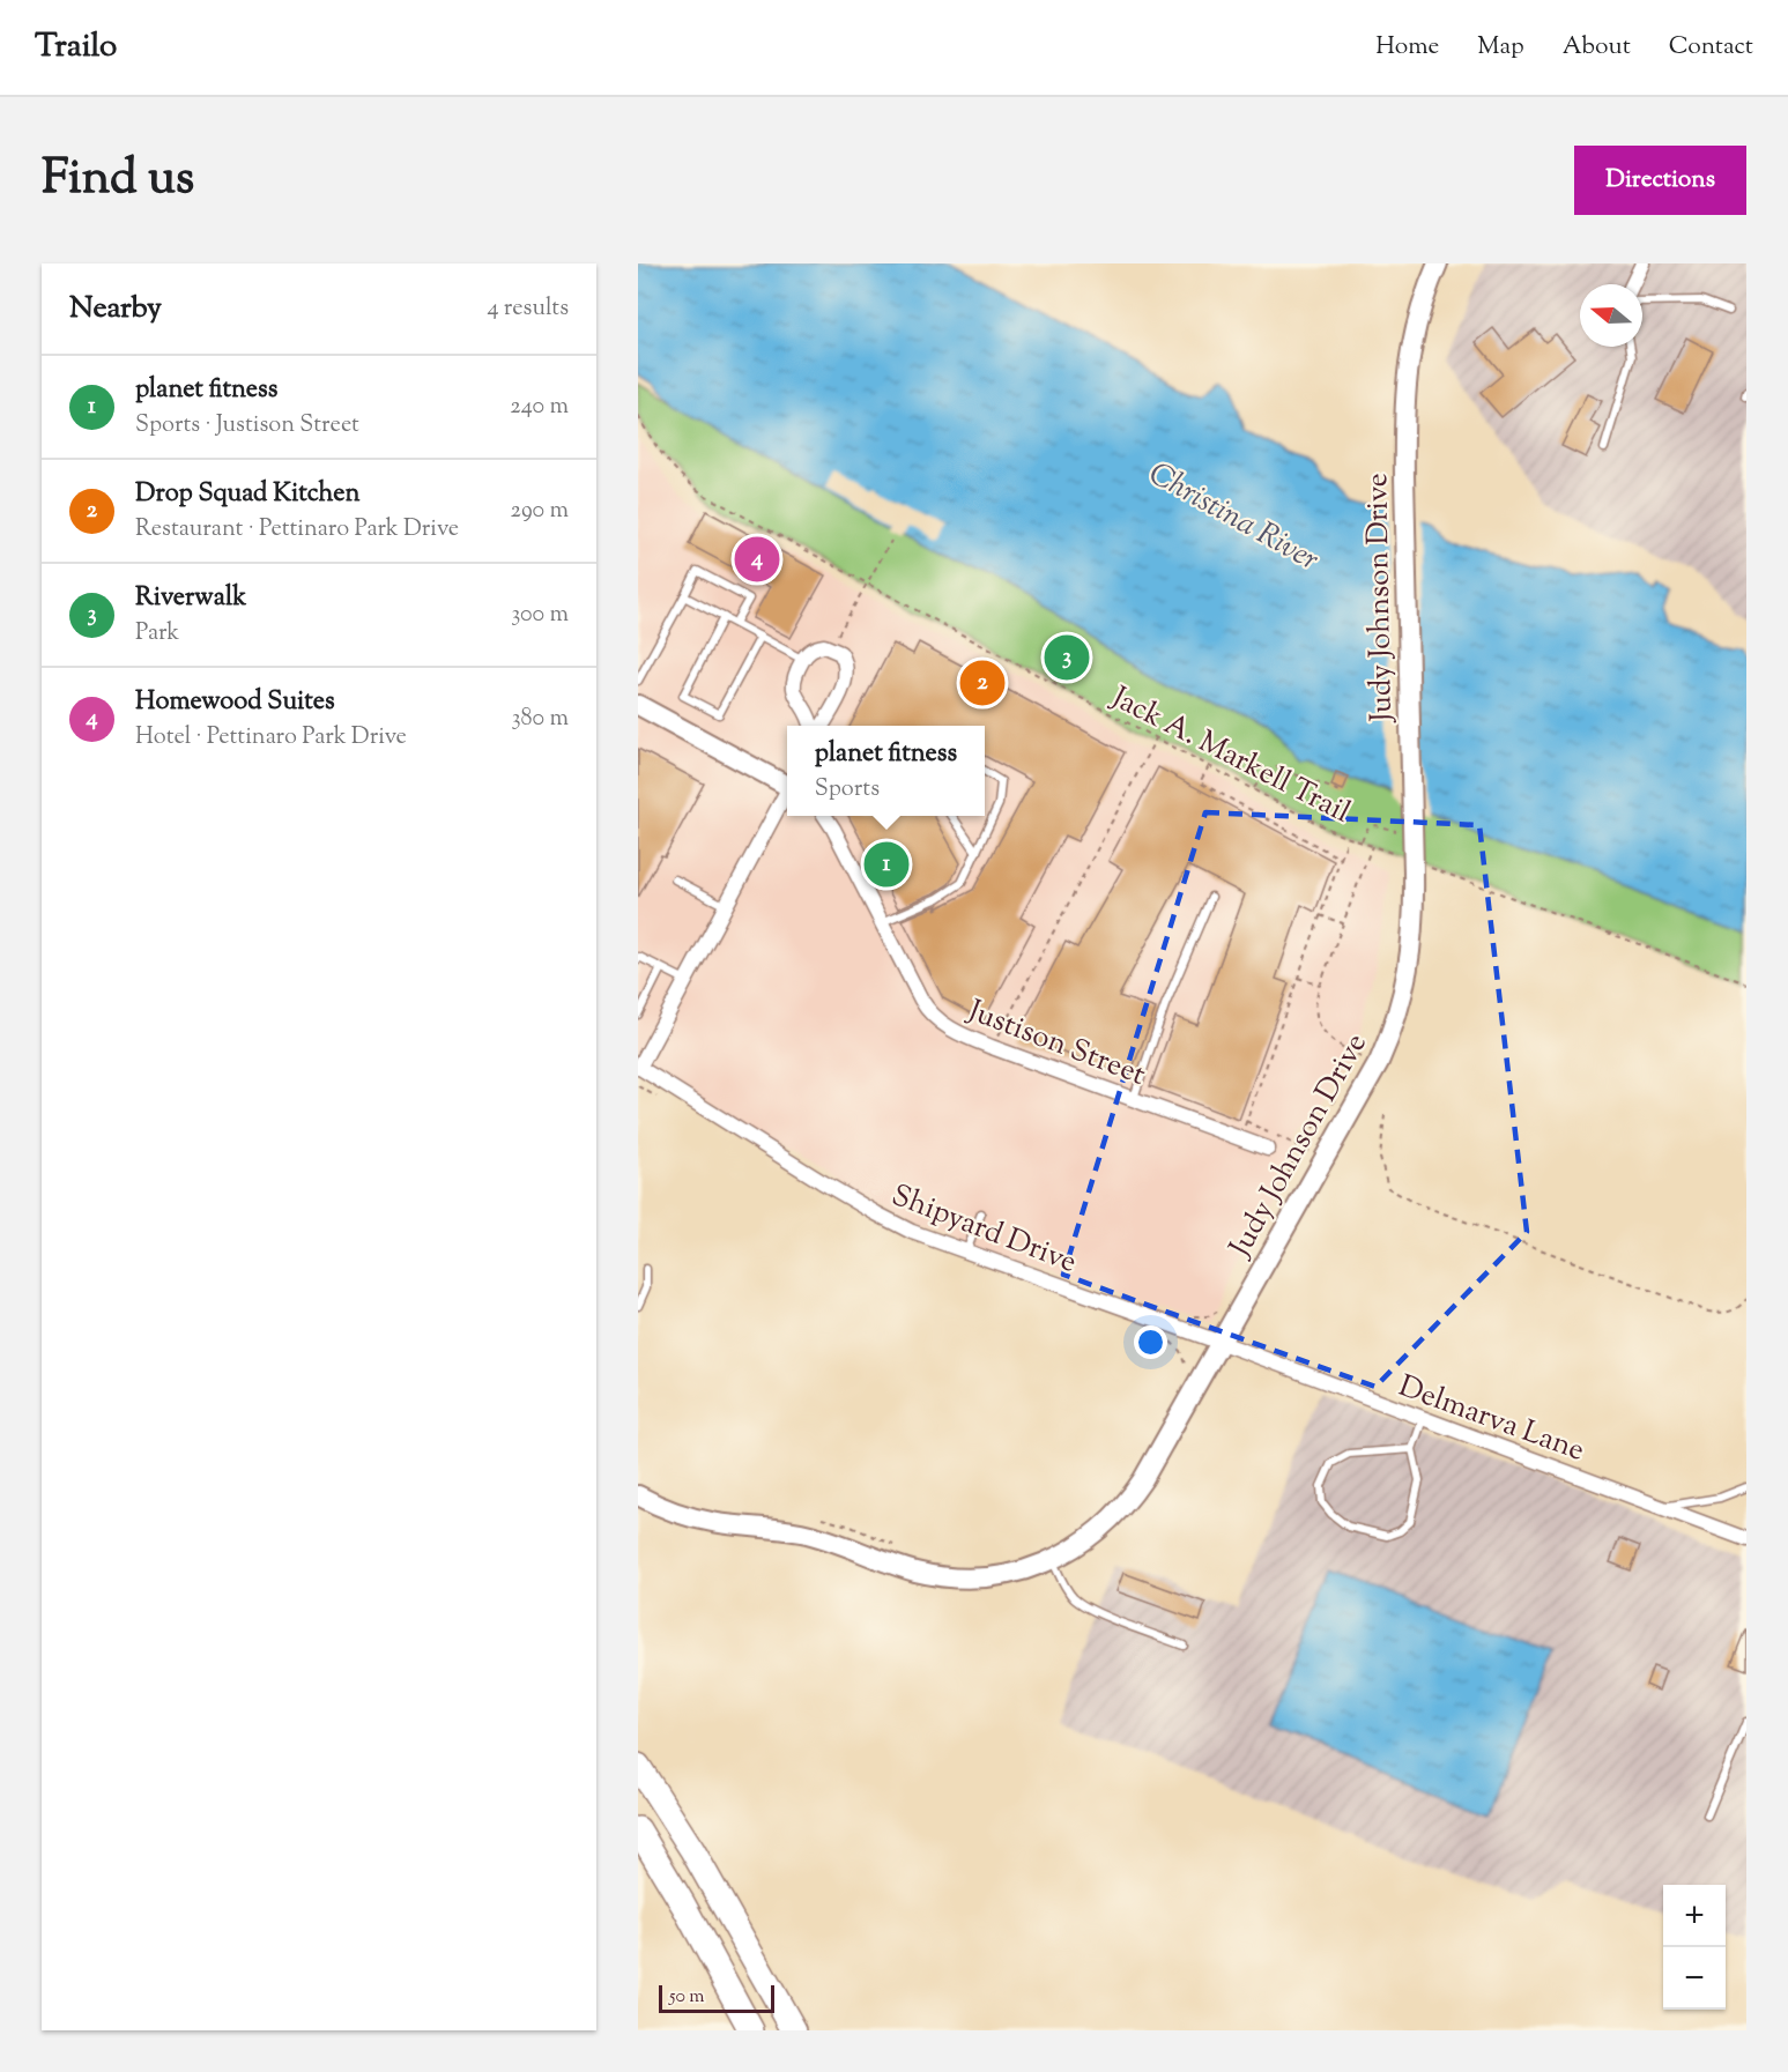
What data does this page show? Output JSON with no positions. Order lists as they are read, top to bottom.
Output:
{
  "streets": {
    "street": [
      "Judy Johnson Drive",
      "Justison Street",
      "Shipyard Drive",
      "Delmarva Lane"
    ],
    "path": ["Jack A. Markell Trail"]
  },
  "crossings": [
    ["Judy Johnson Drive", "Shipyard Drive"],
    ["Judy Johnson Drive", "Delmarva Lane"],
    ["Shipyard Drive", "Delmarva Lane"]
  ],
  "water": ["Christina River"],
  "scale_bar": "50 m",
  "north": "left",
  "page": {
    "header": "Trailo",
    "nav": [
      "Home",
      "Map",
      "About",
      "Contact"
    ],
    "title": "Find us",
    "buttons": "Directions",
    "heading": ["Nearby", "4 results"],
    "list": [
      {
        "mark": "1",
        "name": "planet fitness",
        "note": "Sports · Justison Street",
        "value": "240 m"
      },
      {
        "mark": "2",
        "name": "Drop Squad Kitchen",
        "note": "Restaurant · Pettinaro Park Drive",
        "value": "290 m"
      },
      {
        "mark": "3",
        "name": "Riverwalk",
        "note": "Park",
        "value": "300 m"
      },
      {
        "mark": "4",
        "name": "Homewood Suites",
        "note": "Hotel · Pettinaro Park Drive",
        "value": "380 m"
      }
    ],
    "pins": [
      "4",
      "3",
      "2",
      "1"
    ],
    "popup": ["planet fitness", "Sports"],
    "map_buttons": ["+", "−"],
    "scale": "50 m"
  }
}
